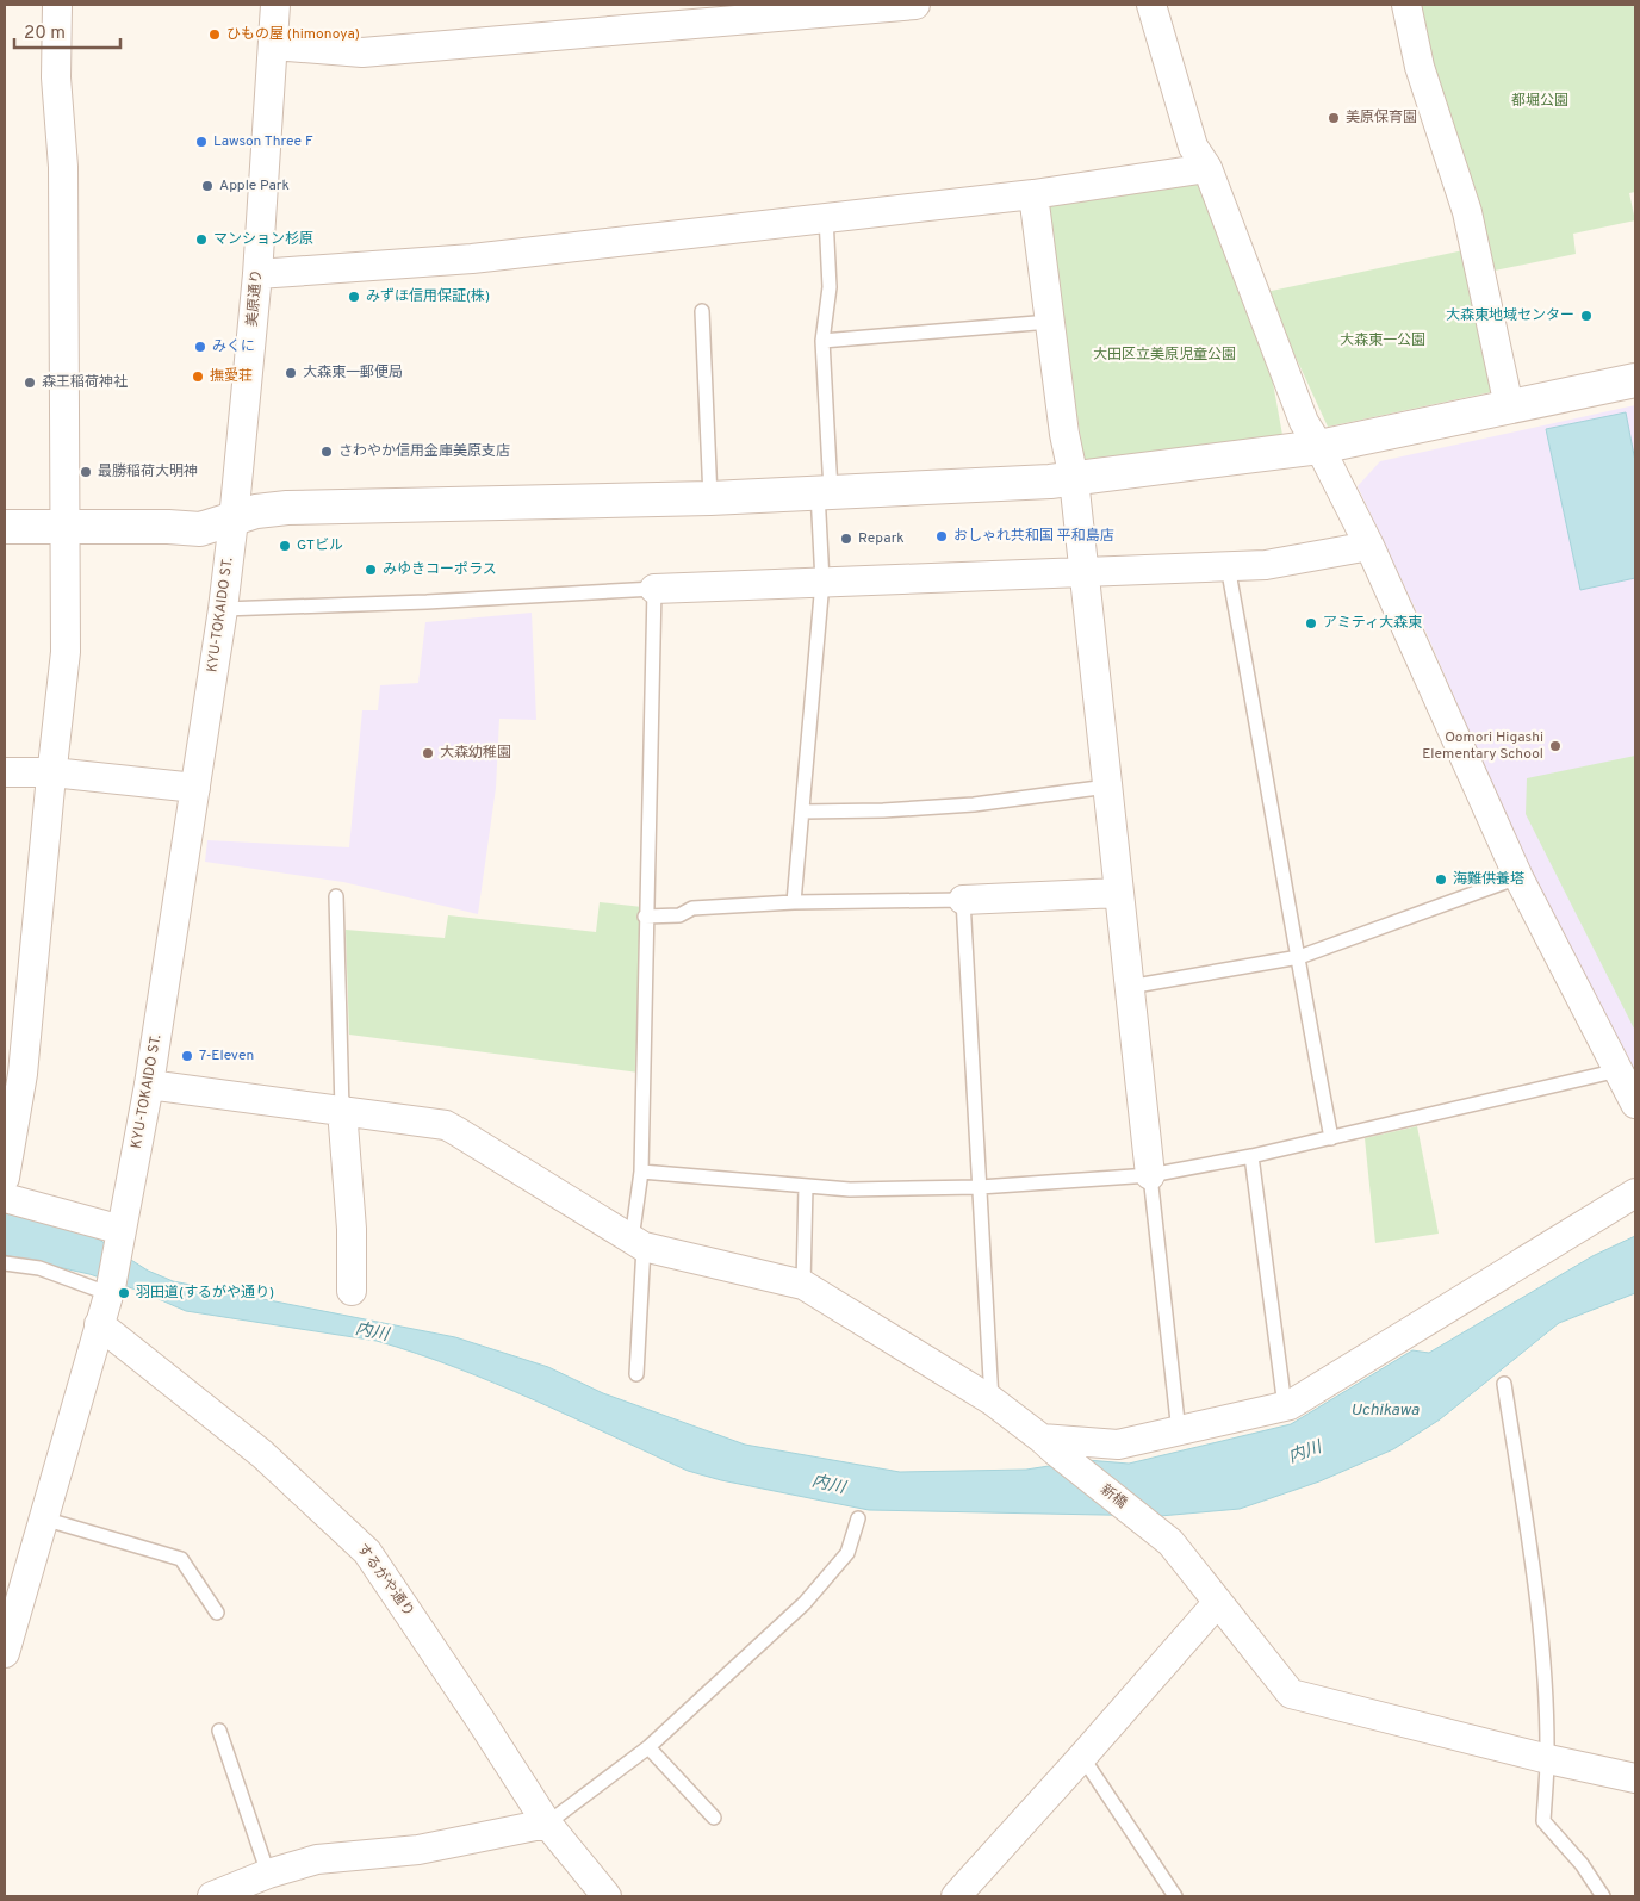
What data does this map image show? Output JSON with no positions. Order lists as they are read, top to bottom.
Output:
{
  "streets": {
    "street": [
      "美原通り",
      "KYU-TOKAIDO ST.",
      "新橋",
      "するがや通り"
    ]
  },
  "crossings": [
    ["美原通り", "KYU-TOKAIDO ST."],
    ["KYU-TOKAIDO ST.", "新橋"],
    ["KYU-TOKAIDO ST.", "するがや通り"]
  ],
  "water": ["内川", "Uchikawa"],
  "parks": ["都堀公園", "大森東一公園", "大田区立美原児童公園"],
  "places": [
    "ひもの屋 (himonoya)",
    "美原保育園",
    "Lawson Three F",
    "Apple Park",
    "マンション杉原",
    "みずほ信用保証(株)",
    "大森東地域センター",
    "みくに",
    "大森東一郵便局",
    "撫愛荘",
    "森王稲荷神社",
    "さわやか信用金庫美原支店",
    "最勝稲荷大明神",
    "おしゃれ共和国 平和島店",
    "Repark",
    "GTビル",
    "みゆきコーポラス",
    "アミティ大森東",
    "Oomori Higashi Elementary School",
    "大森幼稚園",
    "海難供養塔",
    "7-Eleven",
    "羽田道(するがや通り)"
  ],
  "scale_bar": "20 m"
}
